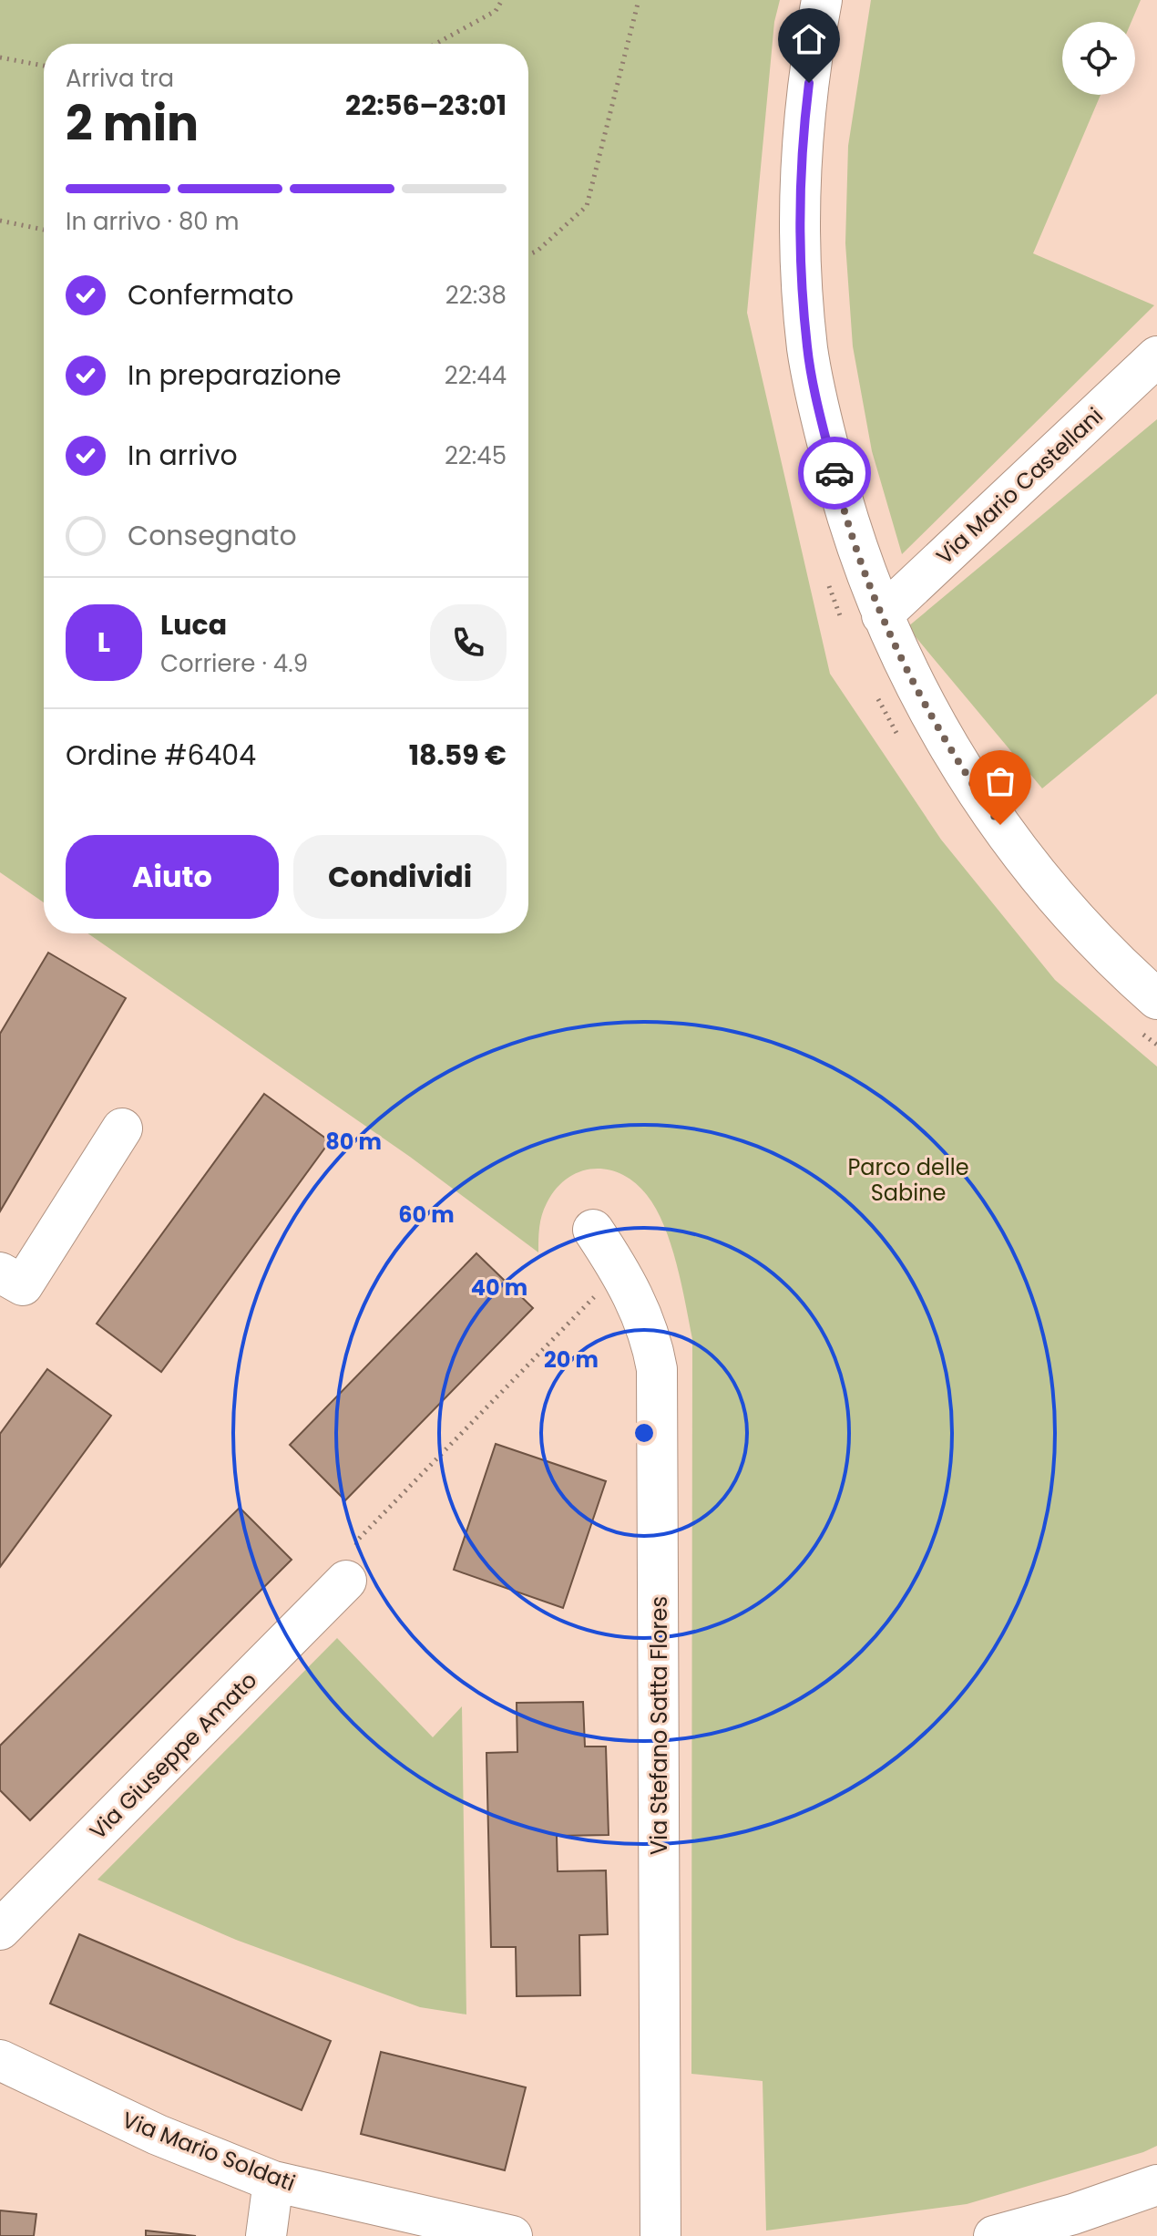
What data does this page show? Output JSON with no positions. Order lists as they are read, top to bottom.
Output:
{
  "streets": {
    "street": [
      "Via Mario Castellani",
      "Via Stefano Satta Flores",
      "Via Giuseppe Amato",
      "Via Mario Soldati"
    ]
  },
  "parks": ["Parco delle Sabine"],
  "page": {
    "heading": ["2 min", "Arriva tra", "22:56–23:01"],
    "panel": [
      "Luca",
      "Corriere · 4.9",
      "Ordine #6404",
      "18.59 €"
    ],
    "bar": "In arrivo · 80 m",
    "list": [
      ["Confermato", "22:38"],
      ["In preparazione", "22:44"],
      ["In arrivo", "22:45"],
      "Consegnato"
    ],
    "round": "L",
    "buttons": ["Aiuto", "Condividi"]
  },
  "rings": [
    "80 m",
    "60 m",
    "40 m",
    "20 m"
  ]
}
